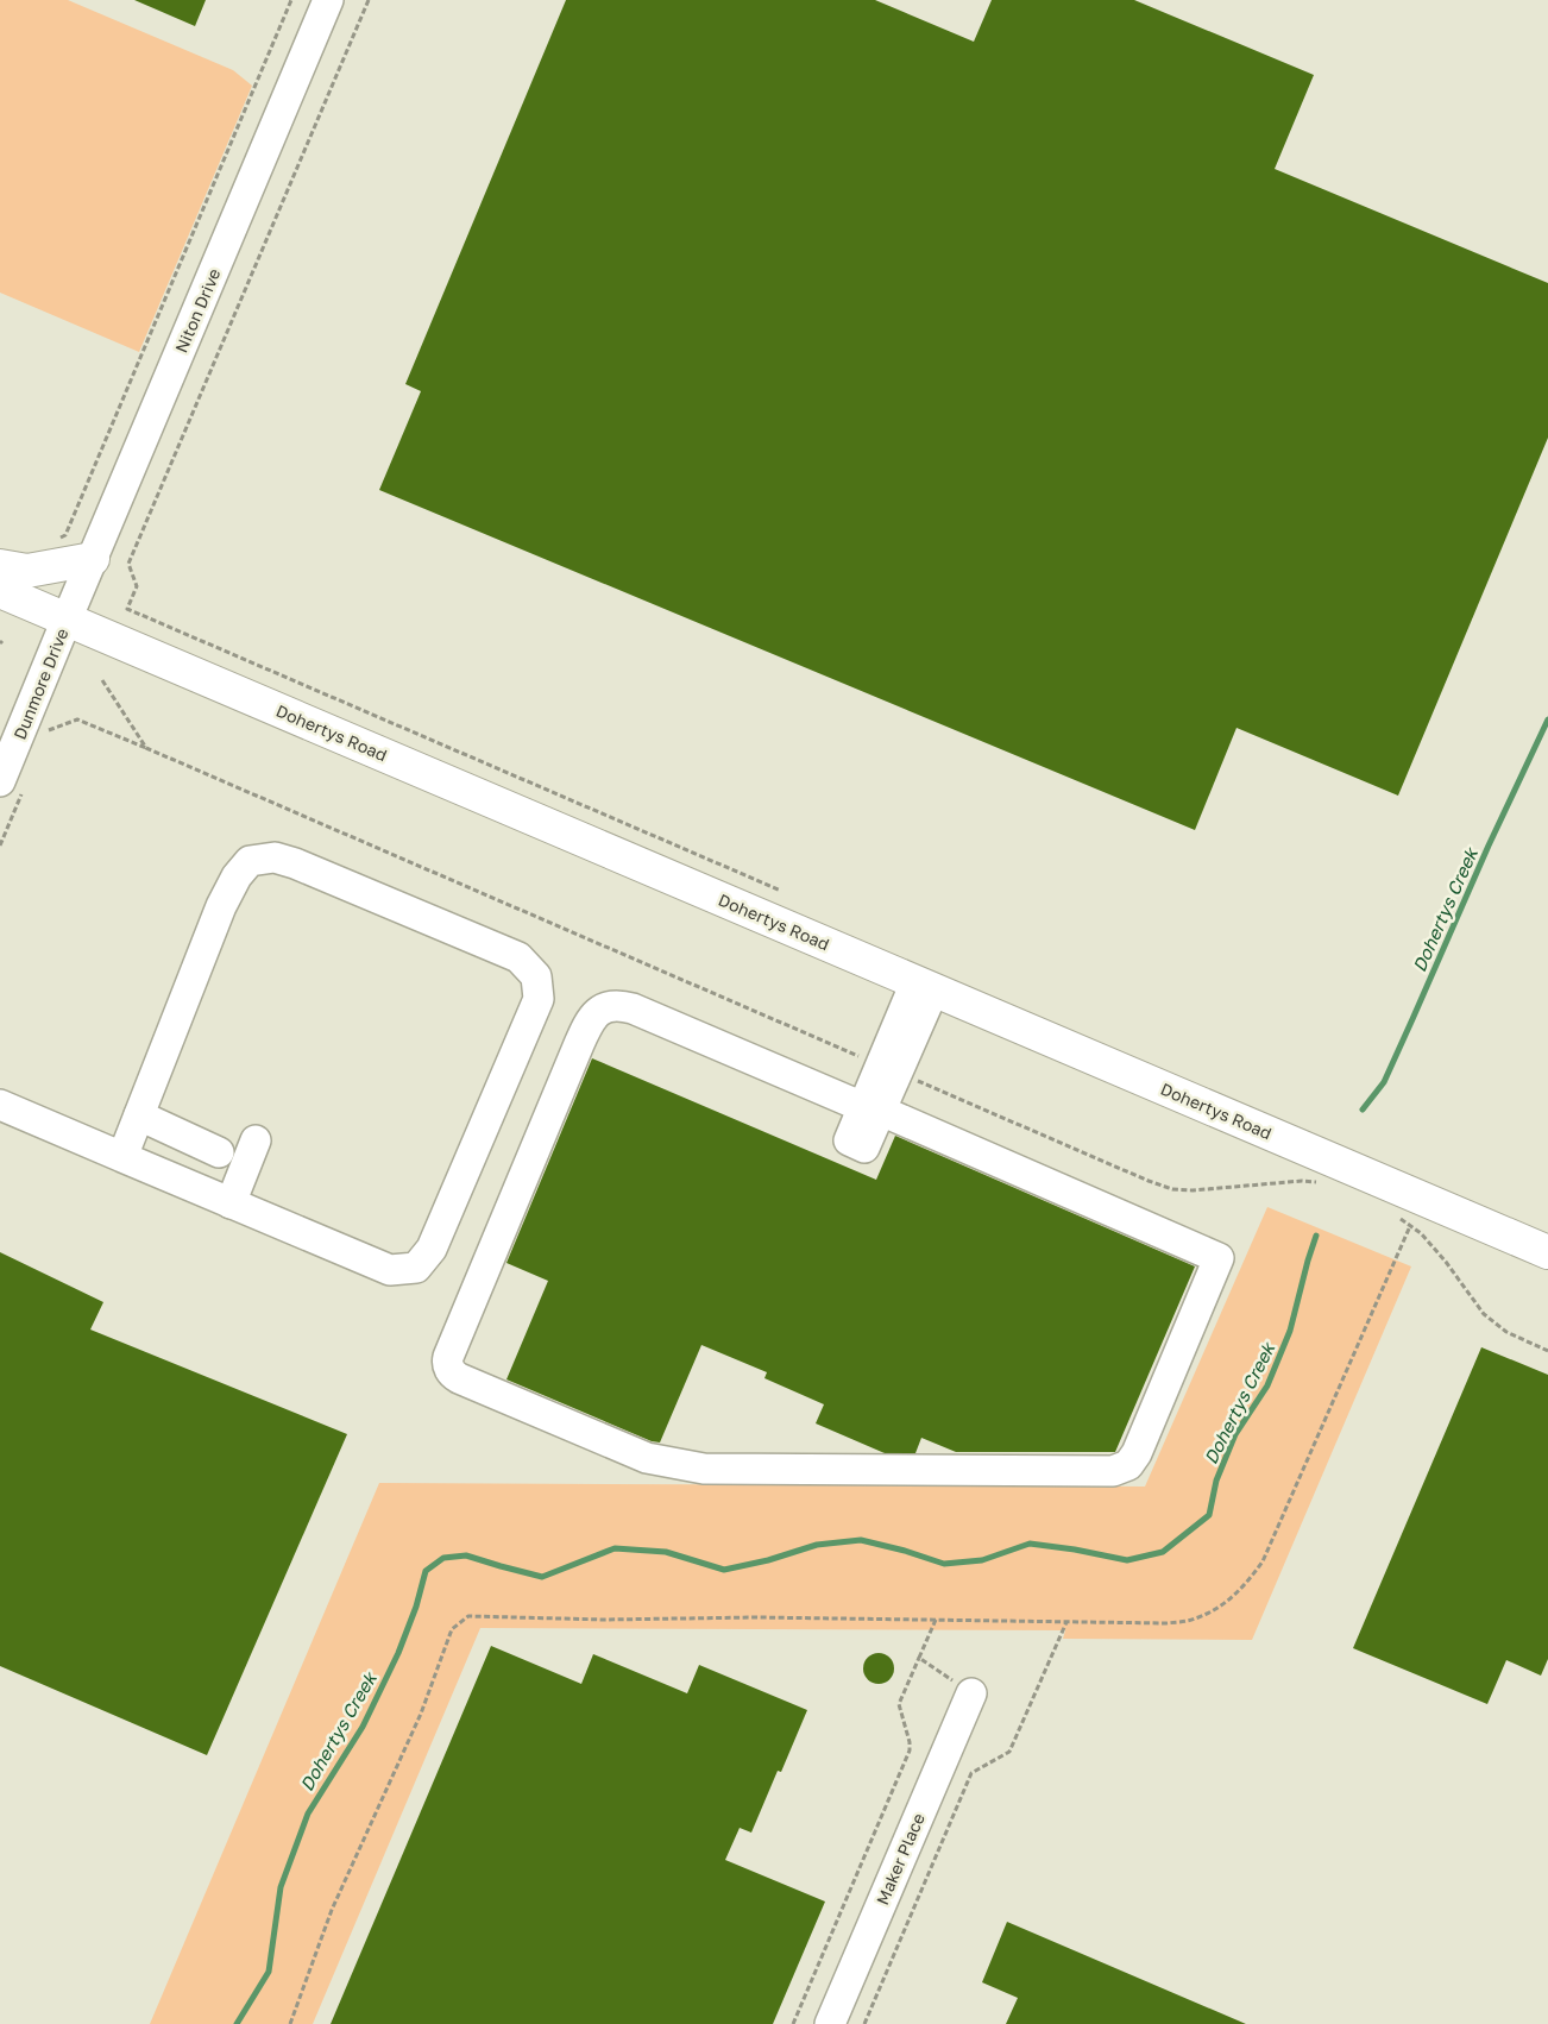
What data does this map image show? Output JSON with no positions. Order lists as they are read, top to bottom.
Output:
{
  "streets": {
    "main road": ["Dohertys Road"],
    "street": ["Niton Drive", "Dunmore Drive", "Maker Place"]
  },
  "crossings": [
    ["Niton Drive", "Dunmore Drive"],
    ["Niton Drive", "Dohertys Road"],
    ["Dunmore Drive", "Dohertys Road"]
  ],
  "water": ["Dohertys Creek"]
}
